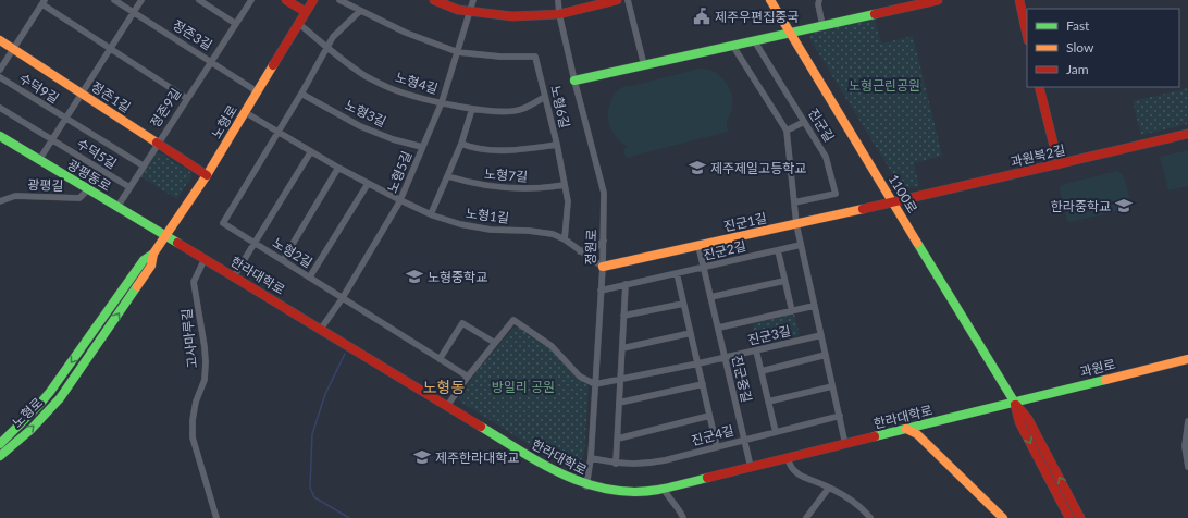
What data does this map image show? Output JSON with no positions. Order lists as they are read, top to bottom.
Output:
{
  "streets": {
    "main road": [
      "정존1길",
      "노형로",
      "과원북2길",
      "광평동로",
      "1100로",
      "진군1길",
      "한라대학로",
      "과원로"
    ],
    "street": [
      "정존3길",
      "노형4길",
      "수덕9길",
      "노형6길",
      "정존9길",
      "노형3길",
      "진군길",
      "수덕5길",
      "노형5길",
      "노형7길",
      "광평길",
      "노형1길",
      "정원로",
      "진군2길",
      "노형2길",
      "진군3길",
      "고사마루길",
      "진군중길",
      "진군4길"
    ]
  },
  "crossings": [
    ["정존3길", "정존9길"],
    ["정존3길", "노형로"],
    ["노형4길", "노형6길"],
    ["노형4길", "노형로"],
    ["노형4길", "노형5길"],
    ["수덕9길", "수덕5길"],
    ["정존1길", "정존9길"],
    ["정존1길", "노형로"],
    ["노형6길", "노형5길"],
    ["노형6길", "노형7길"],
    ["노형6길", "노형1길"],
    ["정존9길", "수덕5길"],
    ["정존9길", "광평동로"],
    ["노형3길", "노형5길"],
    ["노형로", "광평동로"],
    ["노형로", "노형1길"],
    ["노형로", "한라대학로"],
    ["과원북2길", "1100로"],
    ["과원북2길", "진군1길"],
    ["노형5길", "노형1길"],
    ["노형5길", "노형2길"],
    ["노형5길", "한라대학로"],
    ["광평동로", "광평길"],
    ["광평동로", "한라대학로"],
    ["1100로", "진군1길"],
    ["1100로", "한라대학로"],
    ["1100로", "과원로"],
    ["노형1길", "진군1길"],
    ["노형1길", "정원로"],
    ["노형1길", "노형2길"],
    ["진군1길", "정원로"],
    ["진군1길", "진군중길"],
    ["정원로", "진군2길"],
    ["정원로", "한라대학로"],
    ["정원로", "진군3길"],
    ["정원로", "진군4길"],
    ["진군2길", "진군중길"],
    ["한라대학로", "고사마루길"],
    ["한라대학로", "과원로"],
    ["한라대학로", "진군중길"],
    ["진군3길", "진군중길"],
    ["진군중길", "진군4길"]
  ],
  "districts": ["노형동"],
  "parks": ["노형근린공원", "방일리 공원"],
  "places": {
    "public building": ["제주우편집중국"],
    "school or university": [
      "제주제일고등학교",
      "한라중학교",
      "노형중학교",
      "제주한라대학교"
    ]
  },
  "legend": ["Fast", "Slow", "Jam"]
}
